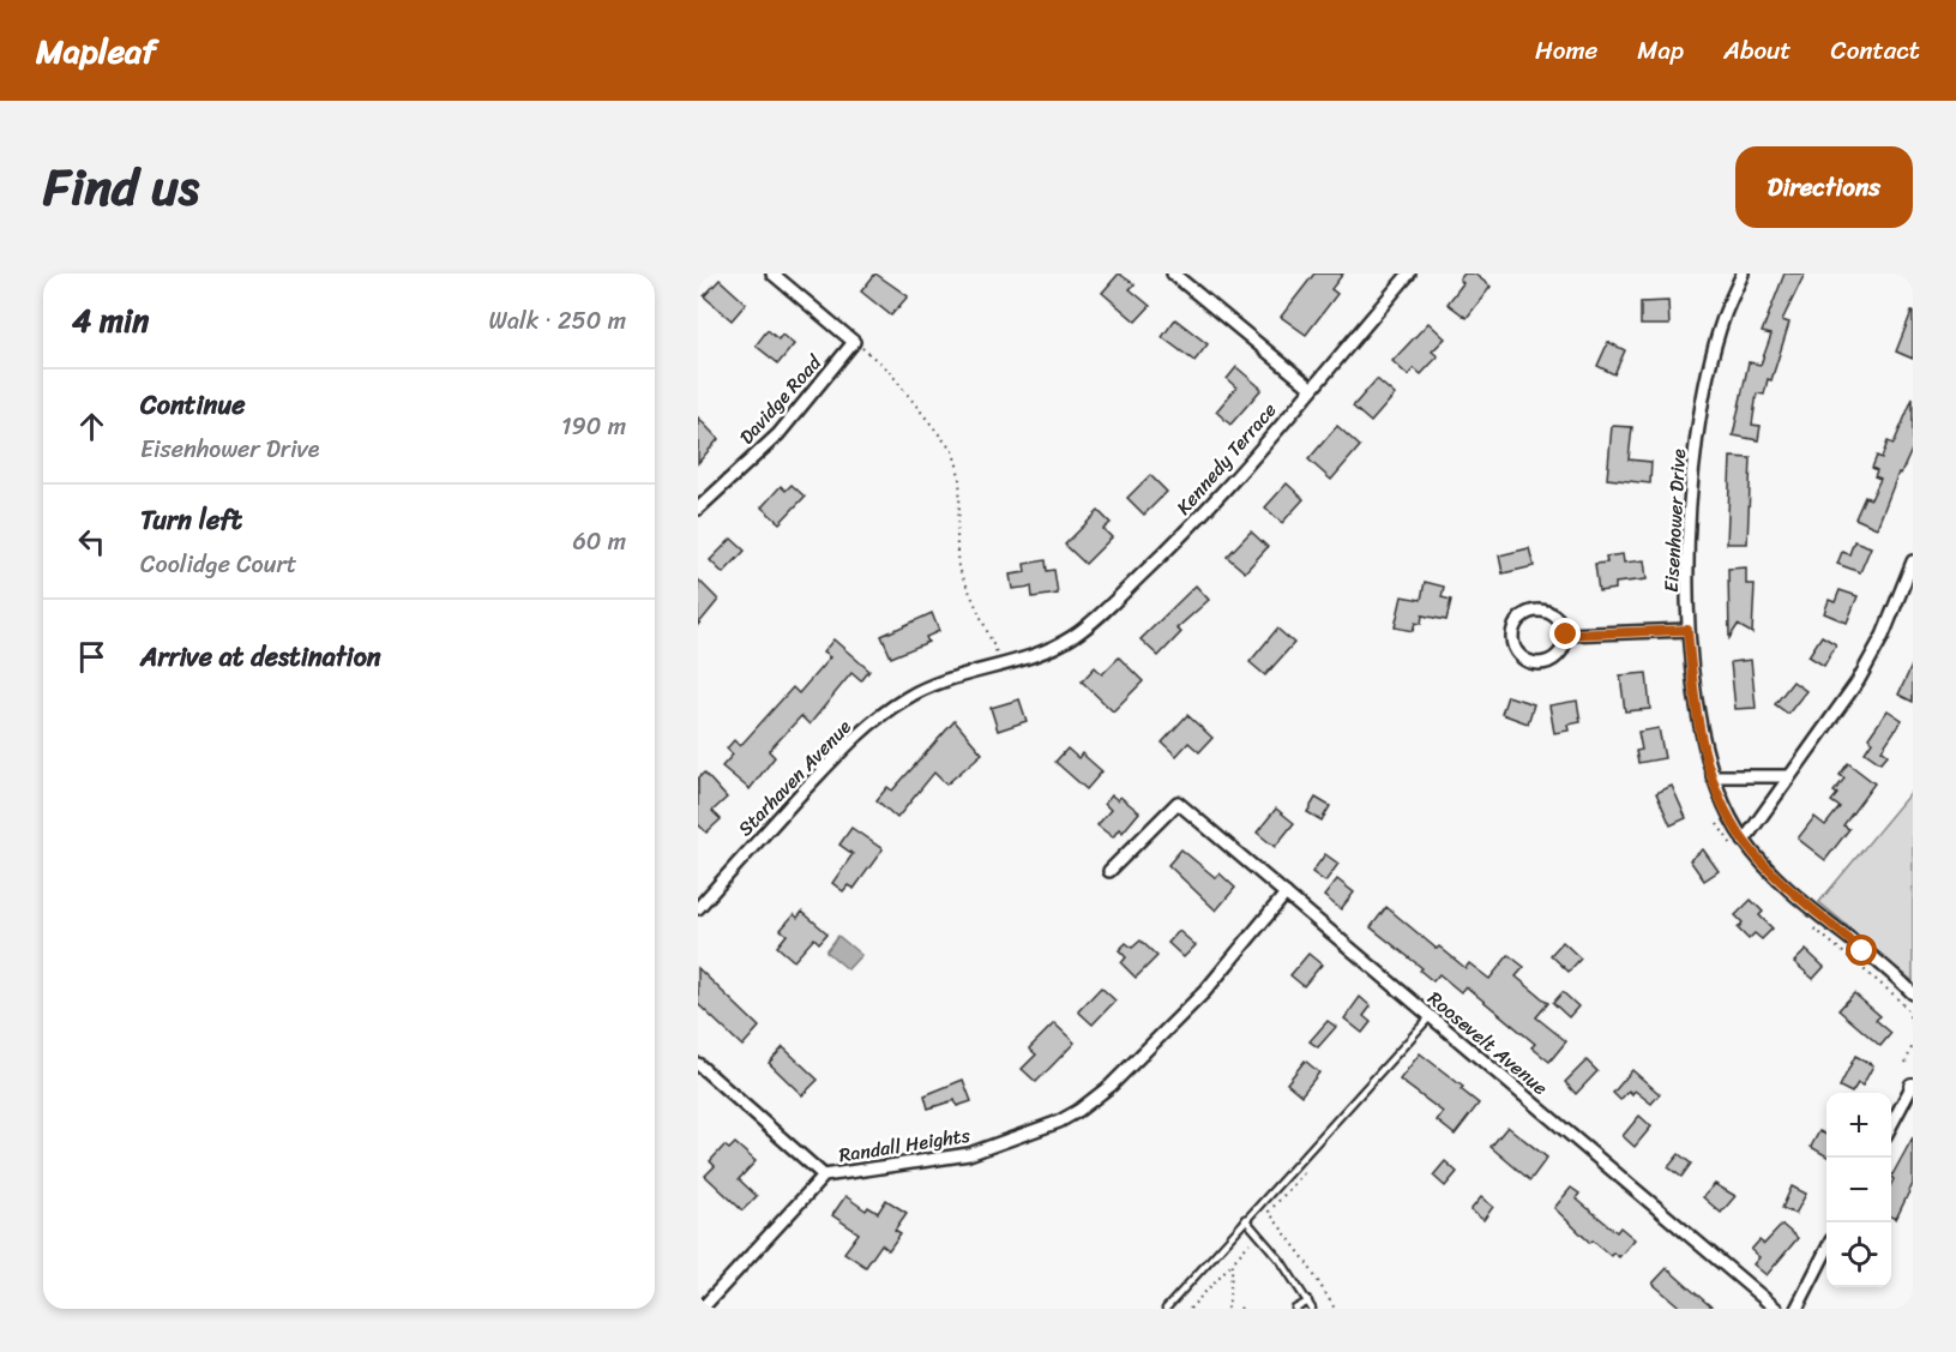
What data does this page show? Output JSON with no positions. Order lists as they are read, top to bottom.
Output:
{
  "streets": {
    "street": [
      "Davidge Road",
      "Kennedy Terrace",
      "Eisenhower Drive",
      "Starhaven Avenue",
      "Roosevelt Avenue",
      "Randall Heights"
    ]
  },
  "crossings": [
    ["Kennedy Terrace", "Starhaven Avenue"],
    ["Roosevelt Avenue", "Randall Heights"]
  ],
  "page": {
    "header": "Mapleaf",
    "nav": [
      "Home",
      "Map",
      "About",
      "Contact"
    ],
    "title": "Find us",
    "buttons": "Directions",
    "heading": ["4 min", "Walk · 250 m"],
    "list": [
      ["Continue", "Eisenhower Drive", "190 m"],
      ["Turn left", "Coolidge Court", "60 m"],
      "Arrive at destination"
    ],
    "map_buttons": ["+", "−"]
  }
}
